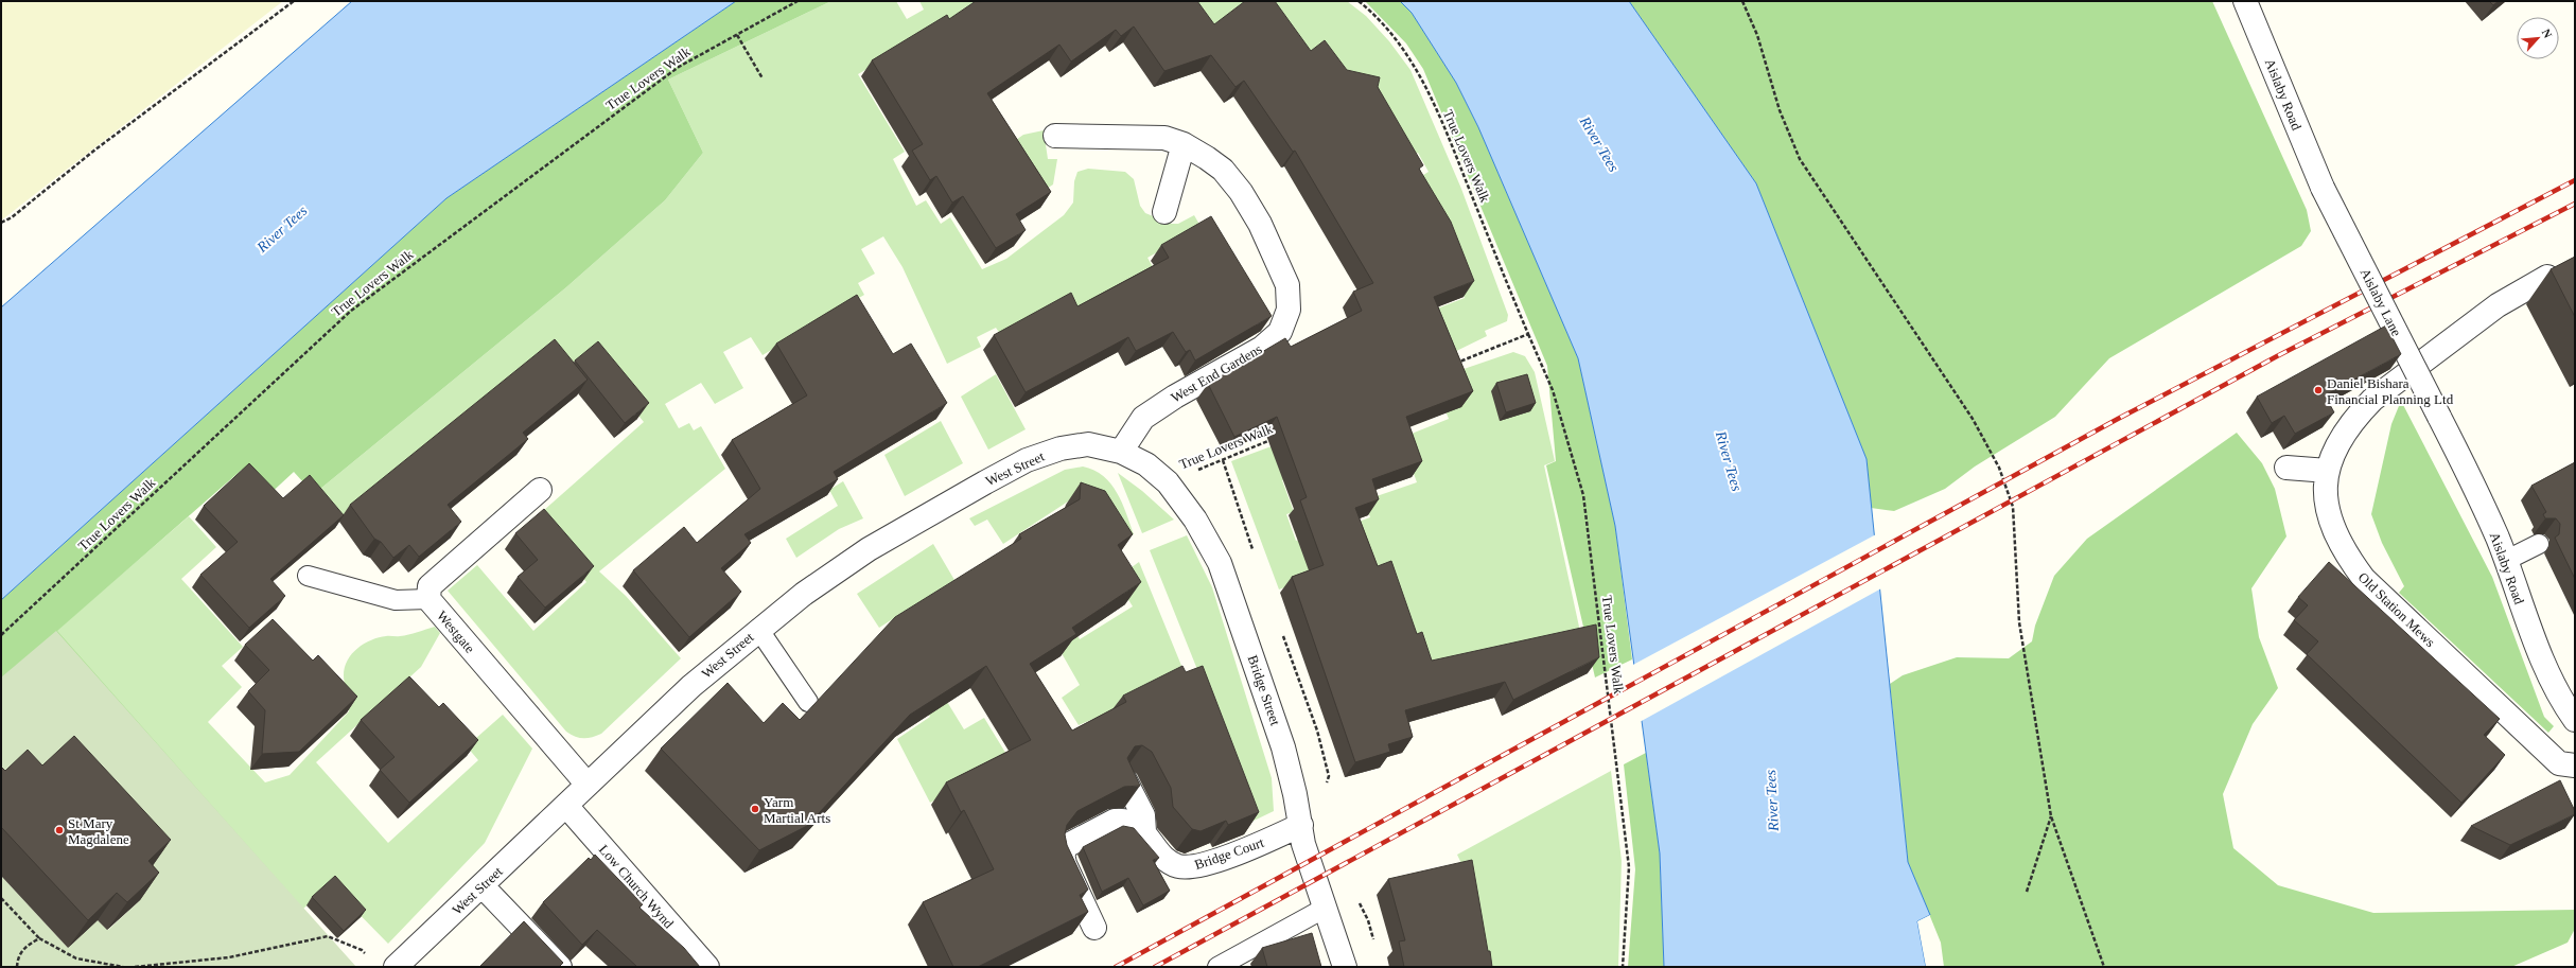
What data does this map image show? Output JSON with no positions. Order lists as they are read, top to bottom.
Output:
{
  "streets": {
    "street": [
      "Aislaby Road",
      "Aislaby Lane",
      "West End Gardens",
      "West Street",
      "Old Station Mews",
      "Westgate",
      "Bridge Street",
      "Bridge Court",
      "Low Church Wynd"
    ],
    "path": ["True Lovers Walk"]
  },
  "crossings": [
    ["True Lovers Walk", "Bridge Street"],
    ["Aislaby Road", "Aislaby Lane"],
    ["West End Gardens", "West Street"],
    ["West End Gardens", "Bridge Street"],
    ["West Street", "Westgate"],
    ["West Street", "Bridge Street"],
    ["West Street", "Low Church Wynd"],
    ["Bridge Street", "Bridge Court"]
  ],
  "water": ["River Tees"],
  "places": ["Daniel Bishara Financial Planning Ltd", "Yarm Martial Arts", "St Mary Magdalene"],
  "north": "top right"
}
